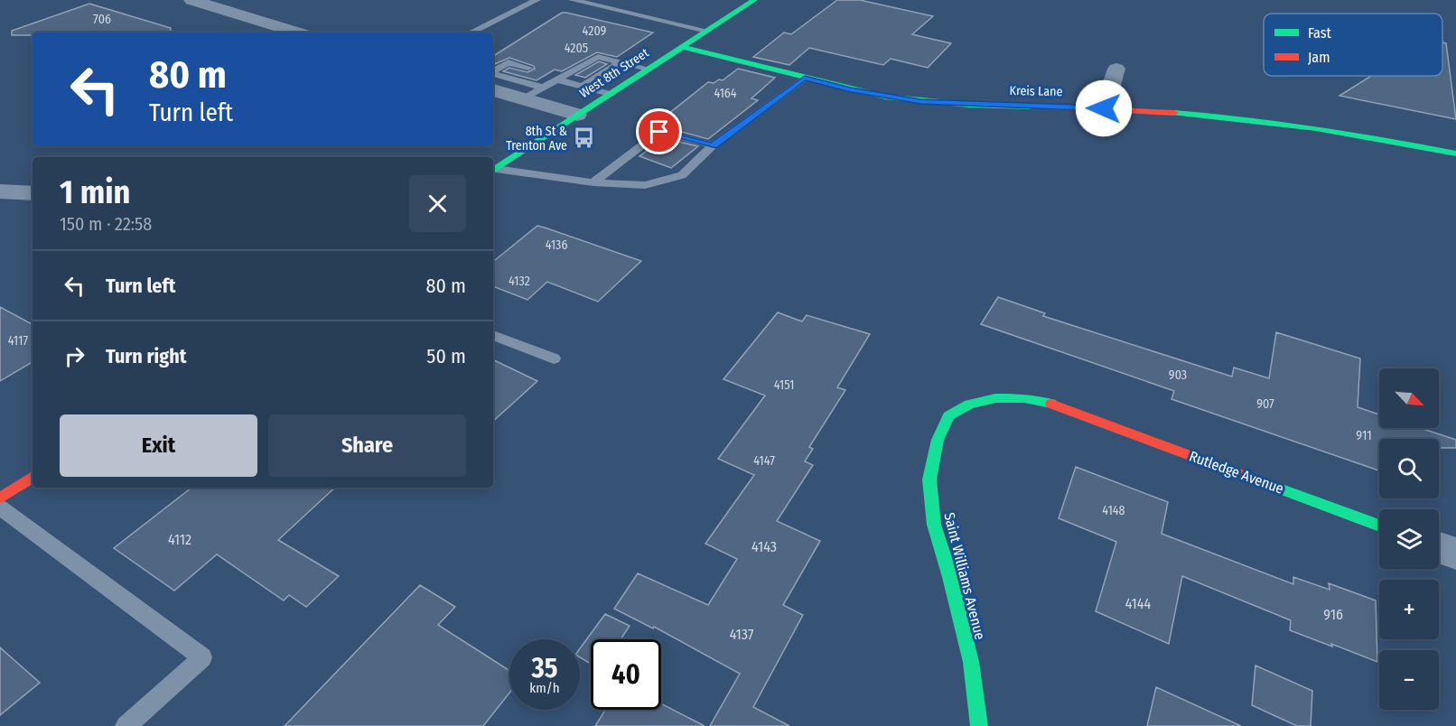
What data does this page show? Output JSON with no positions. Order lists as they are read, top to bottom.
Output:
{
  "streets": {
    "street": [
      "West 8th Street",
      "Kreis Lane",
      "Rutledge Avenue",
      "Saint Williams Avenue"
    ]
  },
  "crossings": [
    ["West 8th Street", "Kreis Lane"],
    ["Rutledge Avenue", "Saint Williams Avenue"]
  ],
  "places": {
    "bus stop": ["8th St & Trenton Ave"]
  },
  "house_numbers": [
    "706",
    "4209",
    "4205",
    "4164",
    "4136",
    "4132",
    "4117",
    "903",
    "4151",
    "907",
    "911",
    "4147",
    "4148",
    "4112",
    "4143",
    "4144",
    "916",
    "4137"
  ],
  "legend": ["Fast", "Jam"],
  "north": "bottom right",
  "page": {
    "turn": ["80 m", "Turn left"],
    "heading": ["1 min", "150 m · 22:58"],
    "list": [
      {
        "name": "Turn left",
        "value": "80 m"
      },
      {
        "name": "Turn right",
        "value": "50 m"
      }
    ],
    "map_buttons": ["+", "−"],
    "buttons": ["Exit", "Share"],
    "speed": "35 km/h",
    "limit": "40"
  }
}
